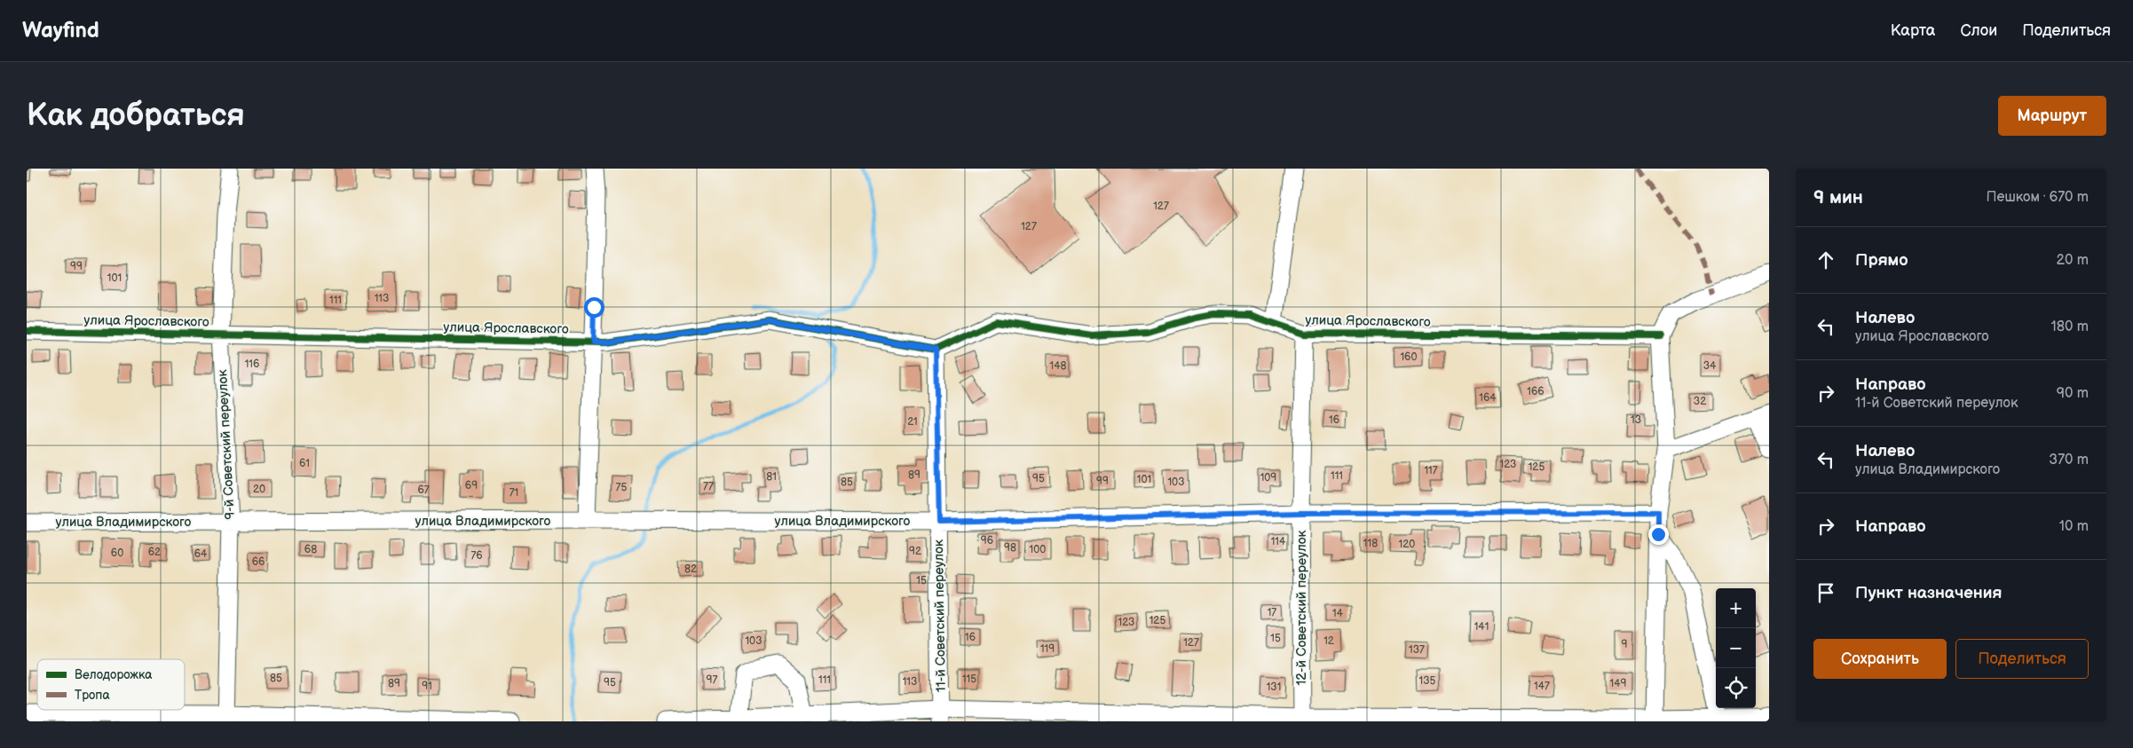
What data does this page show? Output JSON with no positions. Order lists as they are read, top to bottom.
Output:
{
  "streets": {
    "street": [
      "улица Ярославского",
      "9-й Советский переулок",
      "улица Владимирского",
      "12-й Советский переулок",
      "11-й Советский переулок"
    ]
  },
  "crossings": [
    ["улица Ярославского", "9-й Советский переулок"],
    ["улица Ярославского", "12-й Советский переулок"],
    ["улица Ярославского", "11-й Советский переулок"],
    ["9-й Советский переулок", "улица Владимирского"],
    ["улица Владимирского", "12-й Советский переулок"],
    ["улица Владимирского", "11-й Советский переулок"]
  ],
  "house_numbers": [
    "127",
    "127",
    "99",
    "101",
    "113",
    "111",
    "160",
    "116",
    "148",
    "34",
    "166",
    "164",
    "32",
    "16",
    "13",
    "21",
    "61",
    "123",
    "125",
    "117",
    "89",
    "111",
    "81",
    "109",
    "95",
    "101",
    "99",
    "85",
    "103",
    "69",
    "77",
    "75",
    "20",
    "67",
    "71",
    "96",
    "114",
    "118",
    "120",
    "98",
    "68",
    "100",
    "92",
    "62",
    "60",
    "64",
    "76",
    "66",
    "82",
    "15",
    "17",
    "14",
    "125",
    "123",
    "141",
    "16",
    "15",
    "103",
    "12",
    "127",
    "9",
    "119",
    "137",
    "85",
    "115",
    "97",
    "111",
    "135",
    "113",
    "95",
    "89",
    "149",
    "91",
    "147",
    "131"
  ],
  "legend": ["Велодорожка", "Тропа"],
  "page": {
    "header": "Wayfind",
    "nav": ["Карта", "Слои", "Поделиться"],
    "buttons": [
      "Маршрут",
      ["Сохранить", "Поделиться"]
    ],
    "title": "Как добраться",
    "heading": ["9 мин", "Пешком · 670 m"],
    "list": [
      ["Прямо", "20 m"],
      ["Налево", "улица Ярославского", "180 m"],
      ["Направо", "11-й Советский переулок", "90 m"],
      ["Налево", "улица Владимирского", "370 m"],
      ["Направо", "10 m"],
      "Пункт назначения"
    ],
    "map_buttons": ["+", "−"]
  }
}
